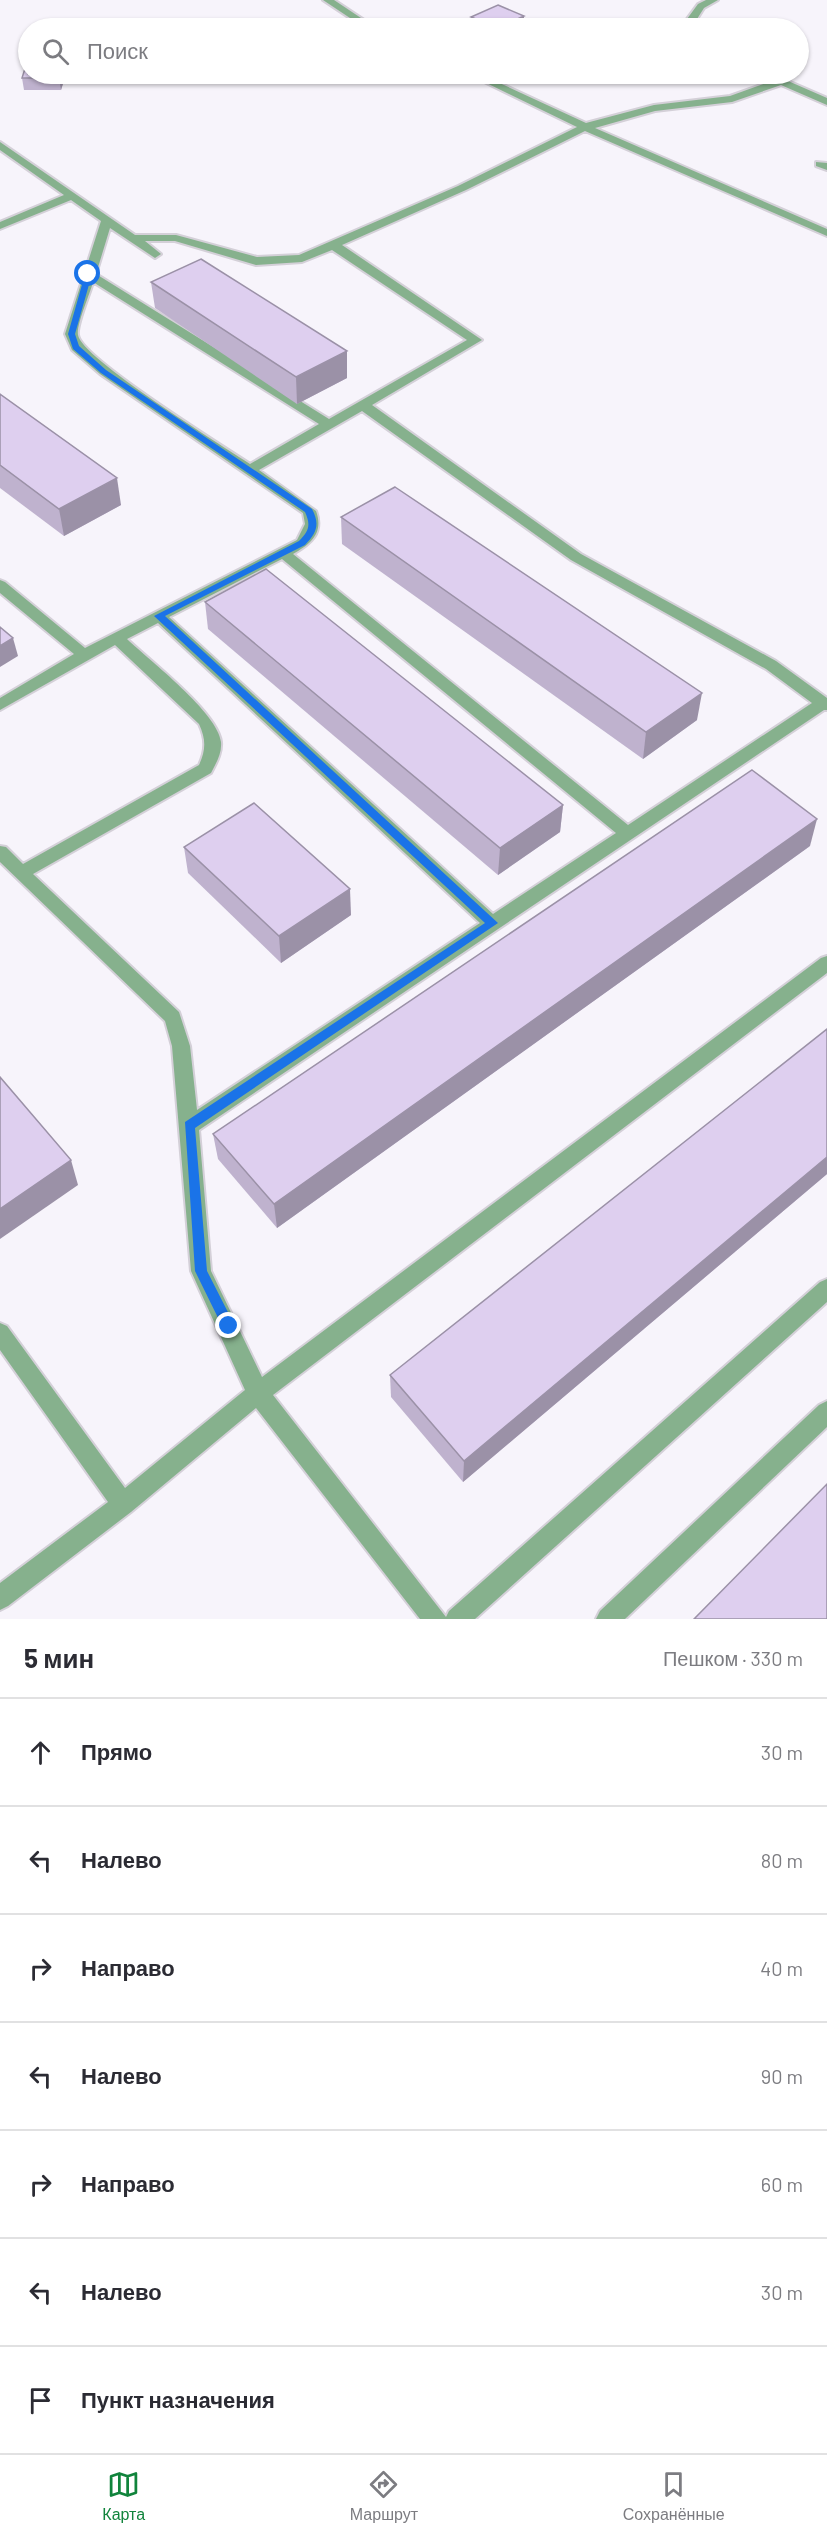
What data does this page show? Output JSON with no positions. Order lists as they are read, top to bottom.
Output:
{
  "page": {
    "search": "Поиск",
    "heading": ["5 мин", "Пешком · 330 m"],
    "list": [
      ["Прямо", "30 m"],
      ["Налево", "80 m"],
      ["Направо", "40 m"],
      ["Налево", "90 m"],
      ["Направо", "60 m"],
      ["Налево", "30 m"],
      "Пункт назначения"
    ],
    "nav": ["Карта", "Маршрут", "Сохранённые"]
  }
}
